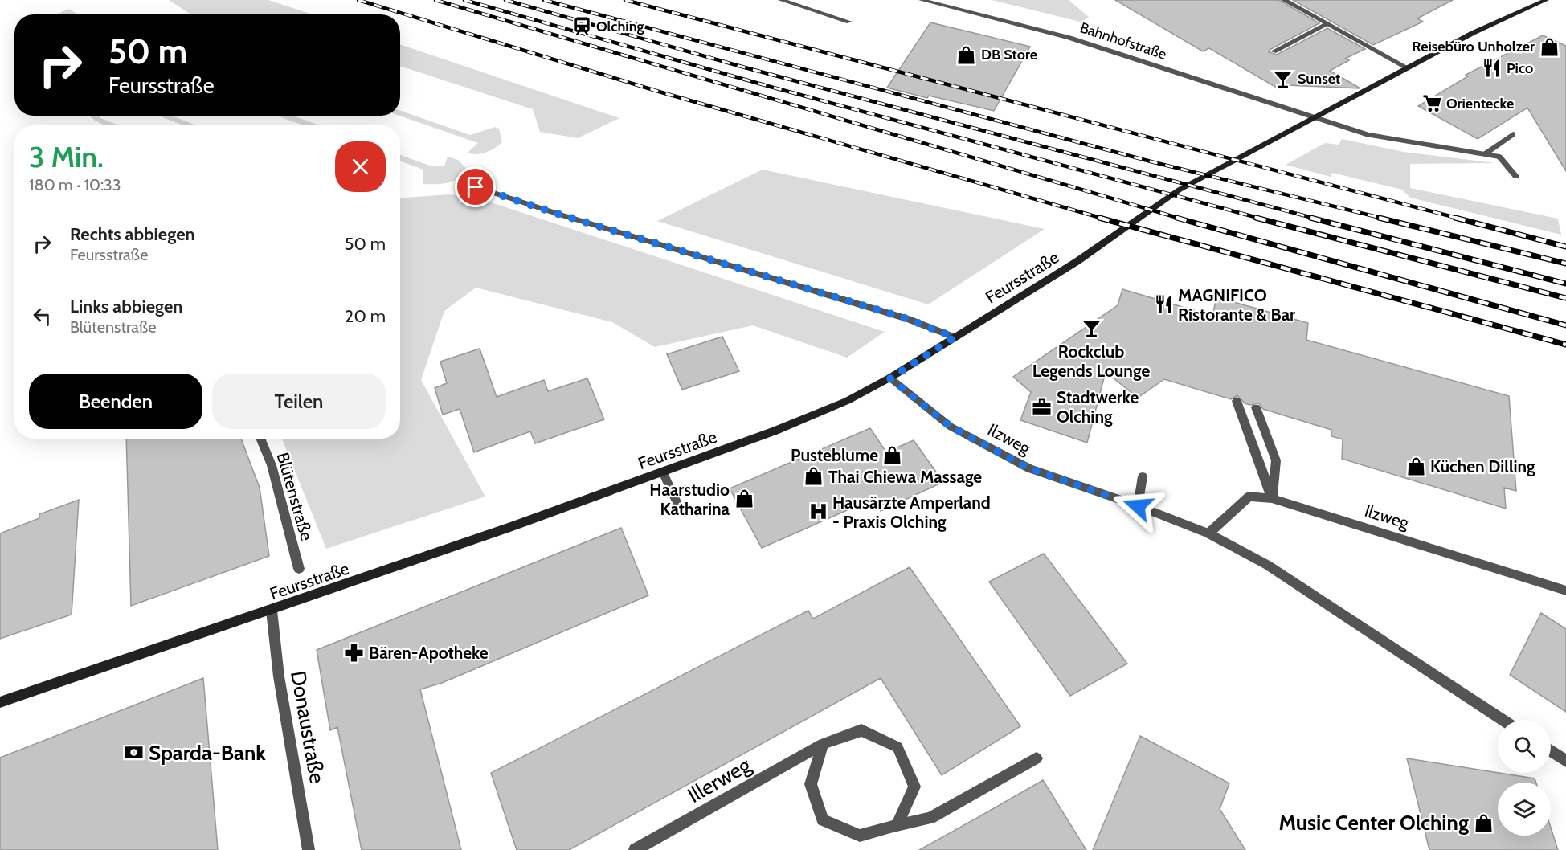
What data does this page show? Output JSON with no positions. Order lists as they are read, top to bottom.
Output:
{
  "streets": {
    "street": [
      "Bahnhofstraße",
      "Feursstraße",
      "Ilzweg",
      "Blütenstraße",
      "Donaustraße",
      "Illerweg"
    ]
  },
  "crossings": [
    ["Bahnhofstraße", "Feursstraße"],
    ["Feursstraße", "Ilzweg"],
    ["Feursstraße", "Donaustraße"]
  ],
  "places": {
    "station": ["Olching"],
    "shop": [
      "Reisebüro Unholzer",
      "DB Store",
      "Pusteblume",
      "Küchen Dilling",
      "Thai Chiewa Massage",
      "Haarstudio Katharina",
      "Music Center Olching"
    ],
    "restaurant": ["Pico", "MAGNIFICO Ristorante & Bar"],
    "bar": ["Sunset", "Rockclub Legends Lounge"],
    "supermarket": ["Orientecke"],
    "office": ["Stadtwerke Olching"],
    "hospital": ["Hausärzte Amperland - Praxis Olching"],
    "pharmacy": ["Bären-Apotheke"],
    "bank": ["Sparda-Bank"]
  },
  "page": {
    "turn": ["50 m", "Feursstraße"],
    "heading": ["3 Min.", "180 m · 10:33"],
    "list": [
      {
        "name": "Rechts abbiegen",
        "note": "Feursstraße",
        "value": "50 m"
      },
      {
        "name": "Links abbiegen",
        "note": "Blütenstraße",
        "value": "20 m"
      }
    ],
    "buttons": ["Beenden", "Teilen"]
  }
}
